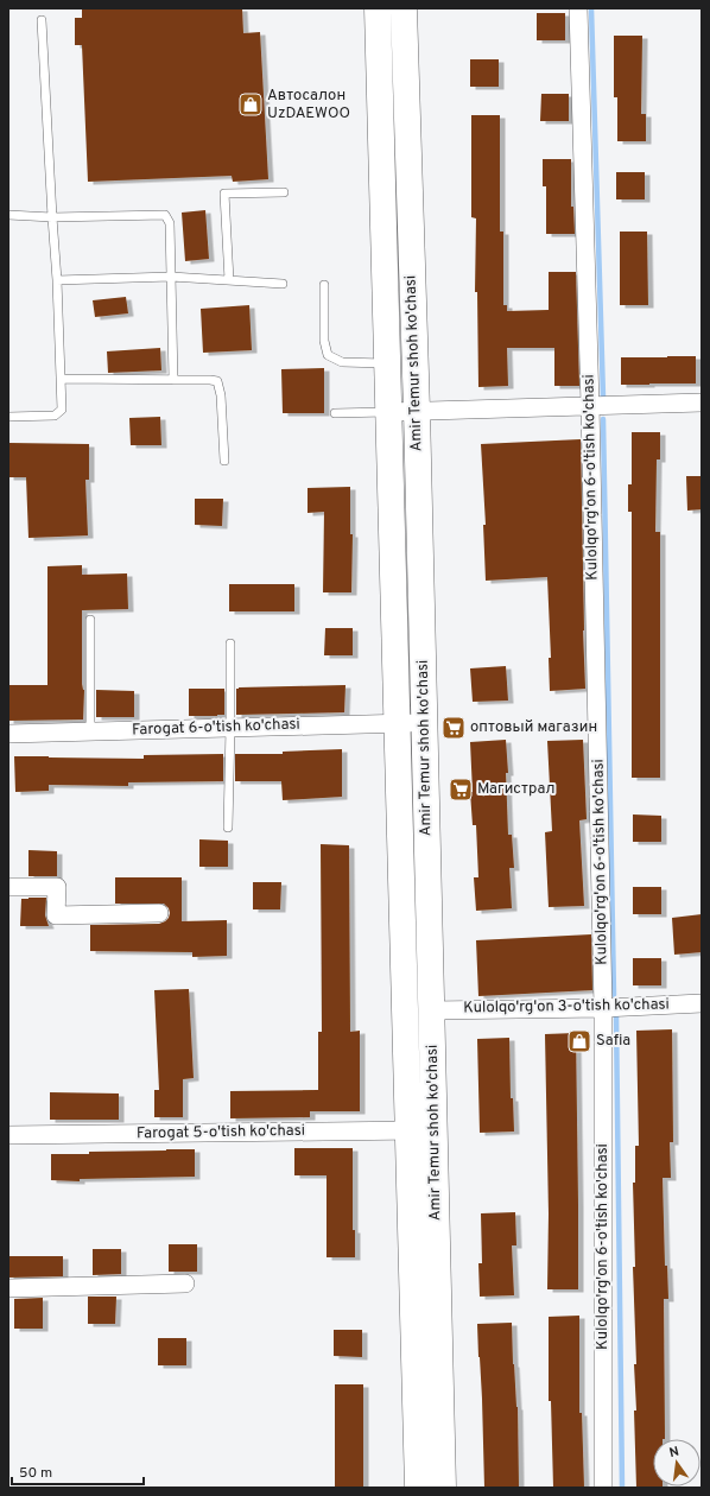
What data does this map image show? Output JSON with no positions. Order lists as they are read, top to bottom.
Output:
{
  "streets": {
    "main road": ["Amir Temur shoh ko'chasi"],
    "street": [
      "Kulolqo'rg'on 6-o'tish ko'chasi",
      "Farogat 6-o'tish ko'chasi",
      "Kulolqo'rg'on 3-o'tish ko'chasi",
      "Farogat 5-o'tish ko'chasi"
    ]
  },
  "crossings": [
    ["Amir Temur shoh ko'chasi", "Farogat 6-o'tish ko'chasi"],
    ["Amir Temur shoh ko'chasi", "Kulolqo'rg'on 3-o'tish ko'chasi"],
    ["Amir Temur shoh ko'chasi", "Farogat 5-o'tish ko'chasi"],
    ["Kulolqo'rg'on 6-o'tish ko'chasi", "Kulolqo'rg'on 3-o'tish ko'chasi"]
  ],
  "places": {
    "shop": ["Автосалон UzDAEWOO", "Safia"],
    "supermarket": ["оптовый магазин", "Магистрал"]
  },
  "scale_bar": "50 m",
  "north": "top"
}
